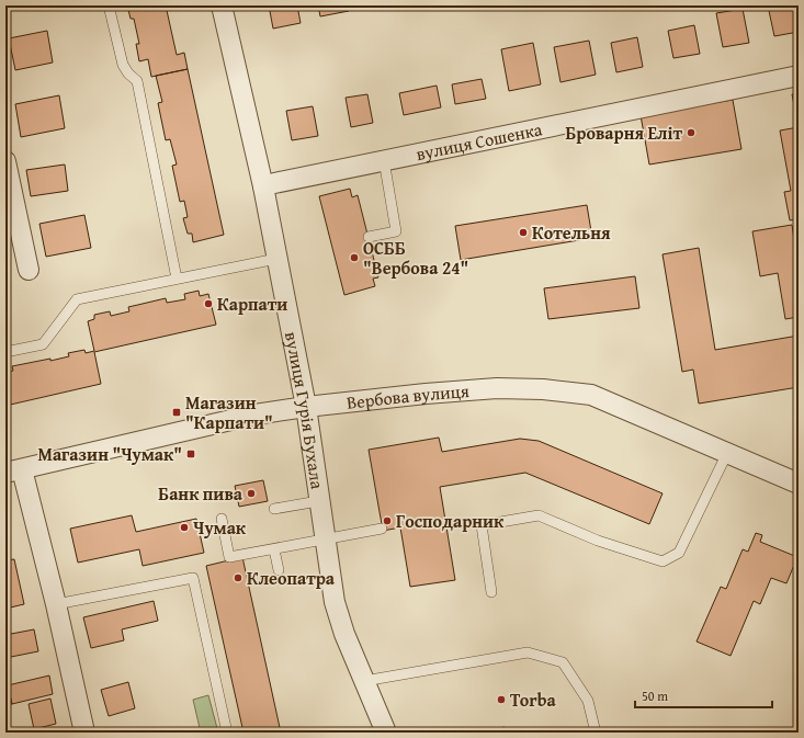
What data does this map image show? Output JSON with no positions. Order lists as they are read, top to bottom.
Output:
{
  "streets": {
    "street": ["вулиця Сошенка", "Вербова вулиця", "вулиця Гурія Бухала"]
  },
  "crossings": [
    ["вулиця Сошенка", "вулиця Гурія Бухала"],
    ["Вербова вулиця", "вулиця Гурія Бухала"]
  ],
  "places": {
    "other": [
      "Броварня Еліт",
      "Котельня",
      "ОСББ \"Вербова 24\"",
      "Карпати",
      "Банк пива",
      "Господарник",
      "Чумак",
      "Клеопатра",
      "Torba"
    ],
    "transit": ["Магазин \"Карпати\"", "Магазин \"Чумак\""]
  },
  "scale_bar": "50 m"
}
